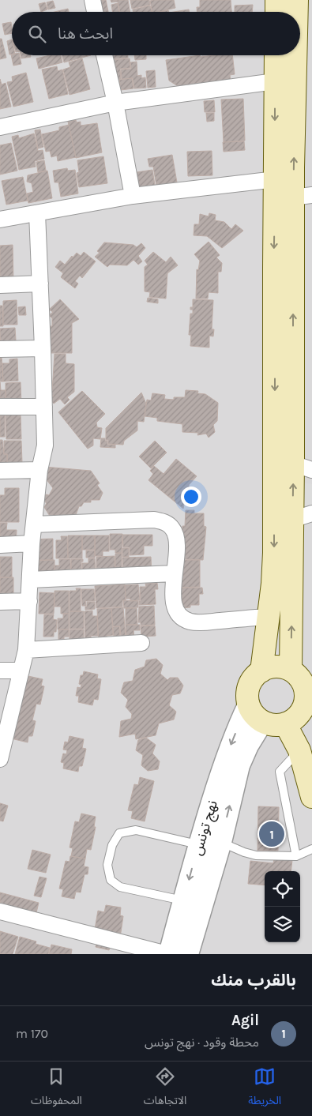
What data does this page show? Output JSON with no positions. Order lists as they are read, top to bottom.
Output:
{
  "streets": {
    "street": ["نهج تونس"]
  },
  "page": {
    "search": "ابحث هنا",
    "pins": "1",
    "heading": "بالقرب منك",
    "list": [
      {
        "mark": "1",
        "name": "Agil",
        "note": "محطة وقود · نهج تونس",
        "value": "170 m"
      }
    ],
    "nav": ["الخريطة", "الاتجاهات", "المحفوظات"]
  }
}
